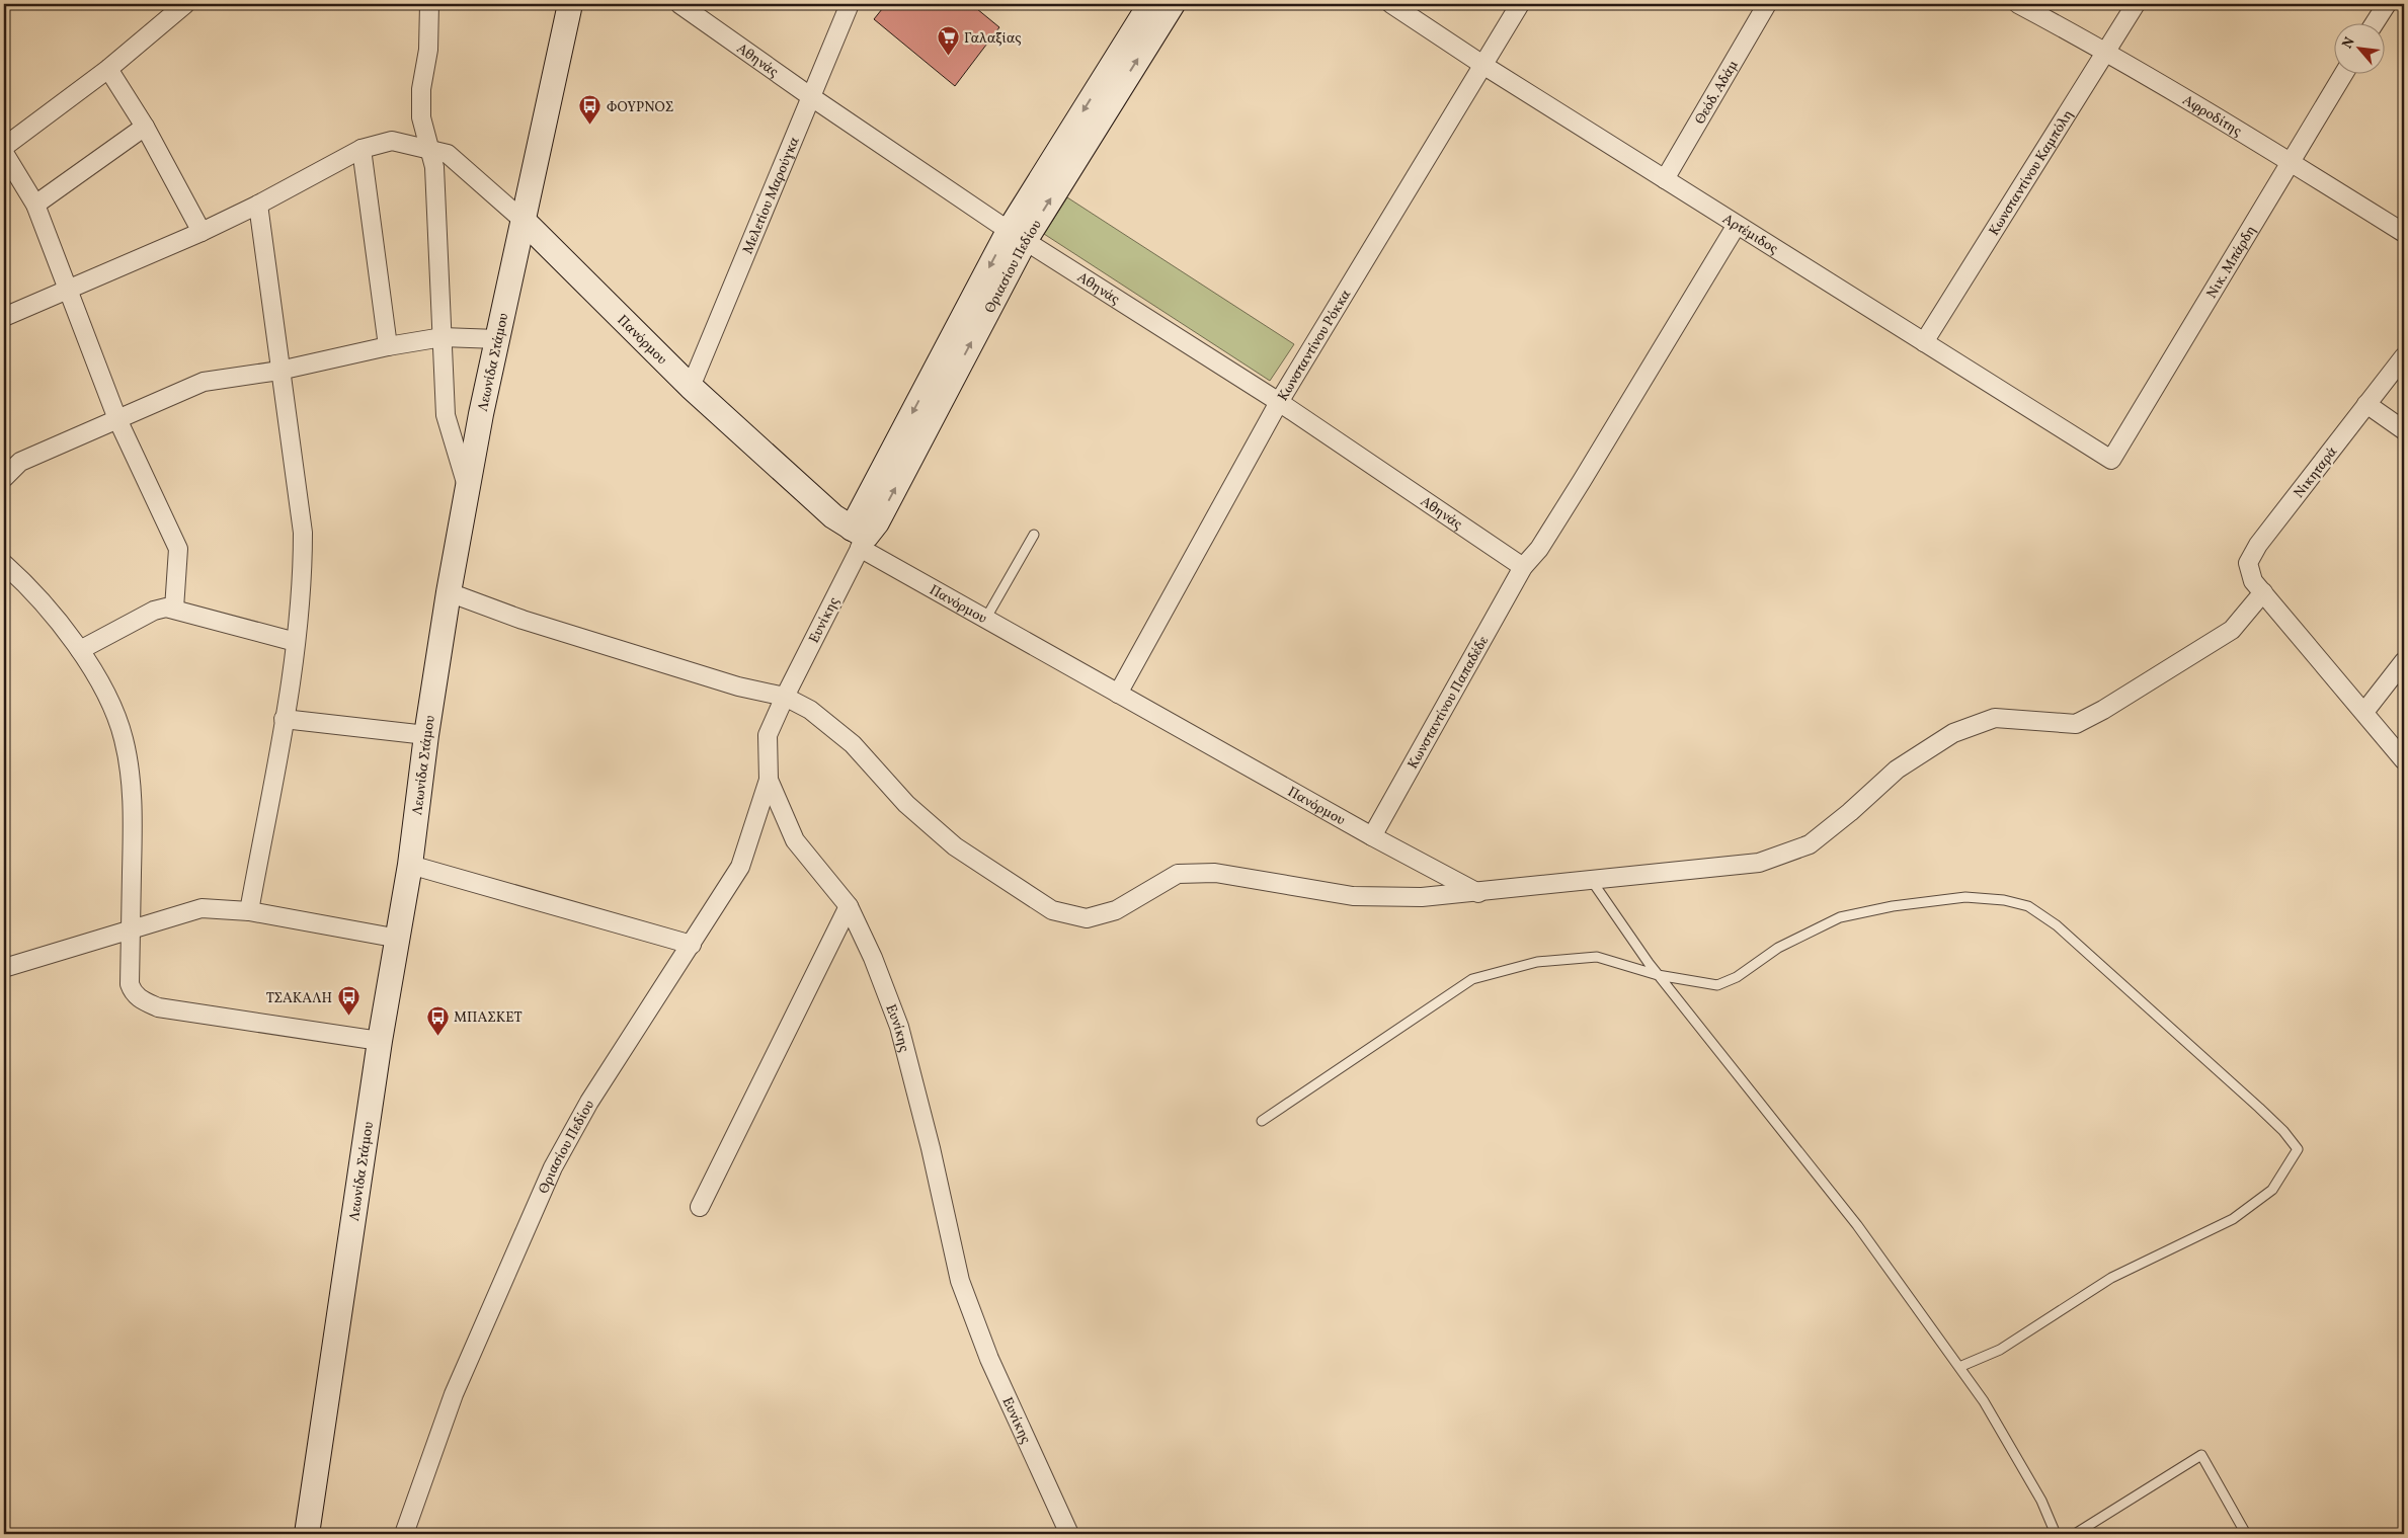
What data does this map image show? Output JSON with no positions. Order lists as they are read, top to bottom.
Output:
{
  "streets": {
    "main road": ["Θριασίου Πεδίου", "Πανόρμου", "Λεωνίδα Στάμου"],
    "street": [
      "Αθηνάς",
      "Θεόδ. Αδάμ",
      "Αφροδίτης",
      "Κωνσταντίνου Καμπόλη",
      "Μελετίου Μαρούγκα",
      "Αρτέμιδος",
      "Νικ. Μπάρδη",
      "Κωνσταντίνου Ρόκκα",
      "Νικηταρά",
      "Ευνίκης",
      "Κωνσταντίνου Παπαδέδε"
    ]
  },
  "crossings": [
    ["Αθηνάς", "Μελετίου Μαρούγκα"],
    ["Αθηνάς", "Θριασίου Πεδίου"],
    ["Αθηνάς", "Κωνσταντίνου Ρόκκα"],
    ["Αθηνάς", "Κωνσταντίνου Παπαδέδε"],
    ["Θεόδ. Αδάμ", "Αρτέμιδος"],
    ["Αφροδίτης", "Κωνσταντίνου Καμπόλη"],
    ["Αφροδίτης", "Νικ. Μπάρδη"],
    ["Κωνσταντίνου Καμπόλη", "Αρτέμιδος"],
    ["Μελετίου Μαρούγκα", "Πανόρμου"],
    ["Αρτέμιδος", "Νικ. Μπάρδη"],
    ["Αρτέμιδος", "Κωνσταντίνου Ρόκκα"],
    ["Αρτέμιδος", "Κωνσταντίνου Παπαδέδε"],
    ["Θριασίου Πεδίου", "Πανόρμου"],
    ["Θριασίου Πεδίου", "Ευνίκης"],
    ["Πανόρμου", "Κωνσταντίνου Ρόκκα"],
    ["Πανόρμου", "Λεωνίδα Στάμου"],
    ["Πανόρμου", "Ευνίκης"],
    ["Πανόρμου", "Κωνσταντίνου Παπαδέδε"]
  ],
  "places": {
    "supermarket": ["Γαλαξίας"],
    "bus stop": ["ΦΟΥΡΝΟΣ", "ΤΣΑΚΑΛΗ", "ΜΠΑΣΚΕΤ"]
  },
  "north": "top left"
}
